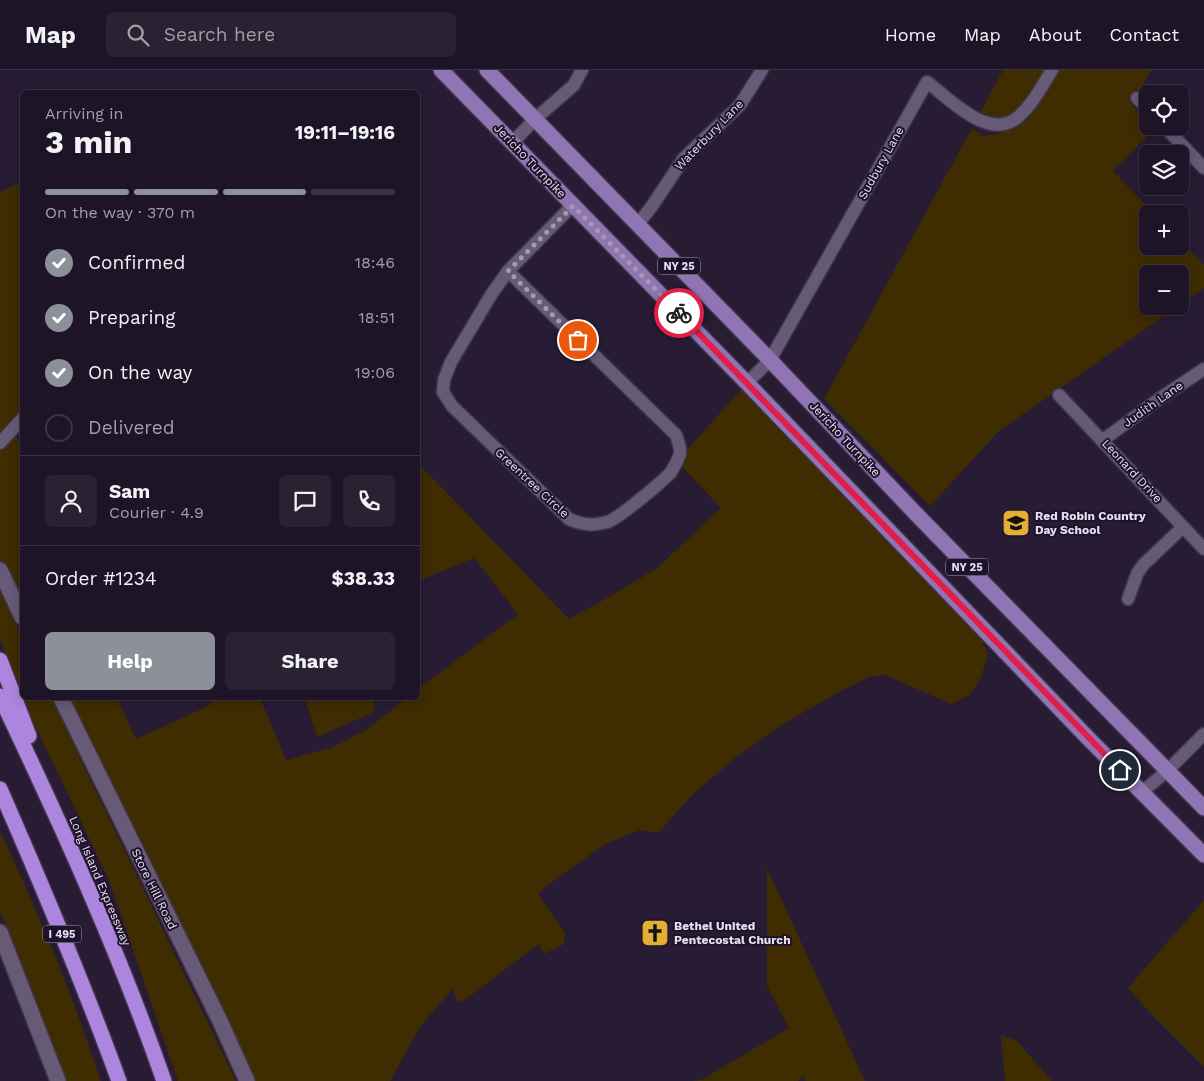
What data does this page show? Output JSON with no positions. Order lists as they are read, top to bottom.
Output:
{
  "streets": {
    "highway": ["Long Island Expressway", "I 495"],
    "main road": ["Jericho Turnpike", "NY 25", "Store Hill Road"],
    "street": [
      "Waterbury Lane",
      "Sudbury Lane",
      "Judith Lane",
      "Leonard Drive",
      "Greentree Circle"
    ]
  },
  "crossings": [
    ["Waterbury Lane", "Jericho Turnpike"],
    ["Jericho Turnpike", "Sudbury Lane"],
    ["Jericho Turnpike", "Greentree Circle"],
    ["Judith Lane", "Leonard Drive"]
  ],
  "places": {
    "school or university": ["Red Robin Country Day School"],
    "church": ["Bethel United Pentecostal Church"]
  },
  "page": {
    "header": "Map",
    "search": "Search here",
    "nav": [
      "Home",
      "Map",
      "About",
      "Contact"
    ],
    "map_buttons": ["+", "−"],
    "heading": ["3 min", "Arriving in", "19:11–19:16"],
    "panel": [
      "Sam",
      "Courier · 4.9",
      "Order #1234",
      "$38.33"
    ],
    "bar": "On the way · 370 m",
    "list": [
      ["Confirmed", "18:46"],
      ["Preparing", "18:51"],
      ["On the way", "19:06"],
      "Delivered"
    ],
    "buttons": ["Help", "Share"]
  }
}
